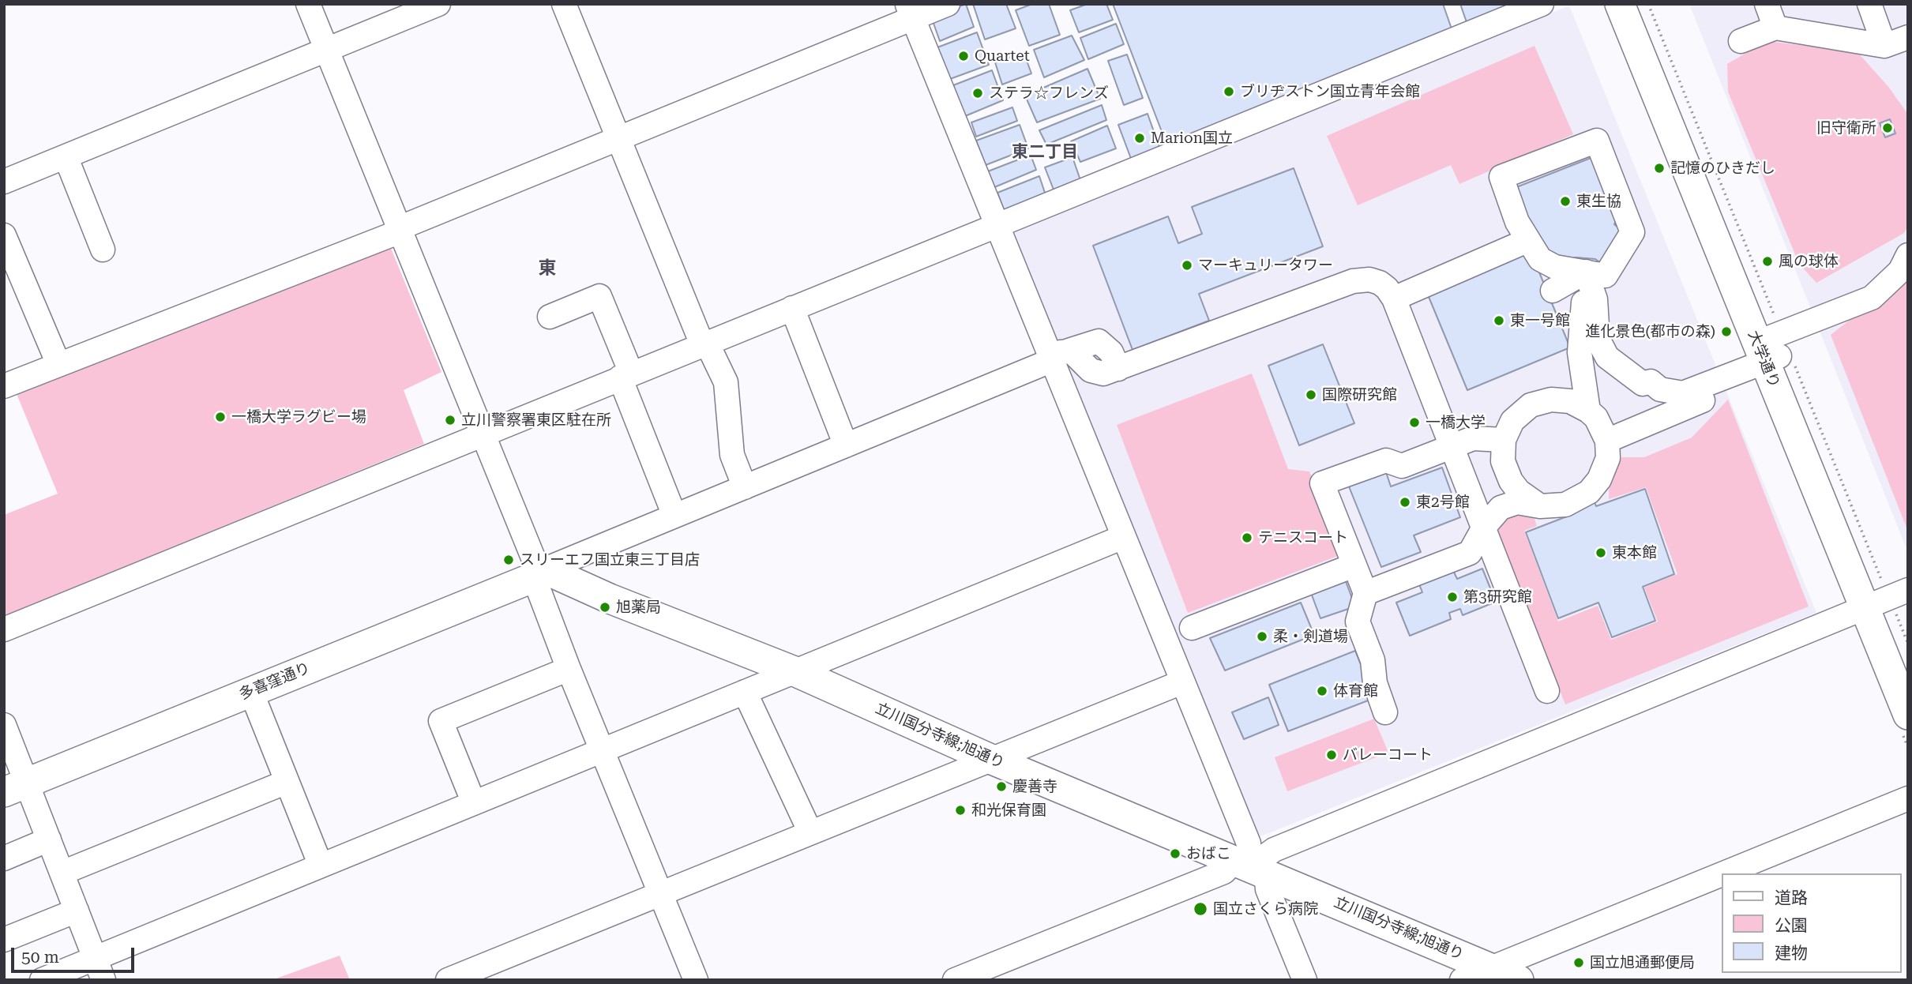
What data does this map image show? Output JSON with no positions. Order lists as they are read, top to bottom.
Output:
{
  "streets": {
    "main road": ["大学通り", "多喜窪通り", "立川国分寺線;旭通り"]
  },
  "crossings": [
    ["多喜窪通り", "立川国分寺線;旭通り"]
  ],
  "districts": ["東二丁目", "東"],
  "places": [
    "Quartet",
    "ブリヂストン国立青年会館",
    "ステラ☆フレンズ",
    "旧守衛所",
    "Marion国立",
    "記憶のひきだし",
    "東生協",
    "風の球体",
    "マーキュリータワー",
    "東一号館",
    "進化景色(都市の森)",
    "国際研究館",
    "一橋大学ラグビー場",
    "立川警察署東区駐在所",
    "一橋大学",
    "東2号館",
    "テニスコート",
    "東本館",
    "スリーエフ国立東三丁目店",
    "第3研究館",
    "旭薬局",
    "柔・剣道場",
    "体育館",
    "バレーコート",
    "慶善寺",
    "和光保育園",
    "おばこ",
    "国立さくら病院",
    "国立旭通郵便局"
  ],
  "legend": ["道路", "公園", "建物"],
  "scale_bar": "50 m"
}
